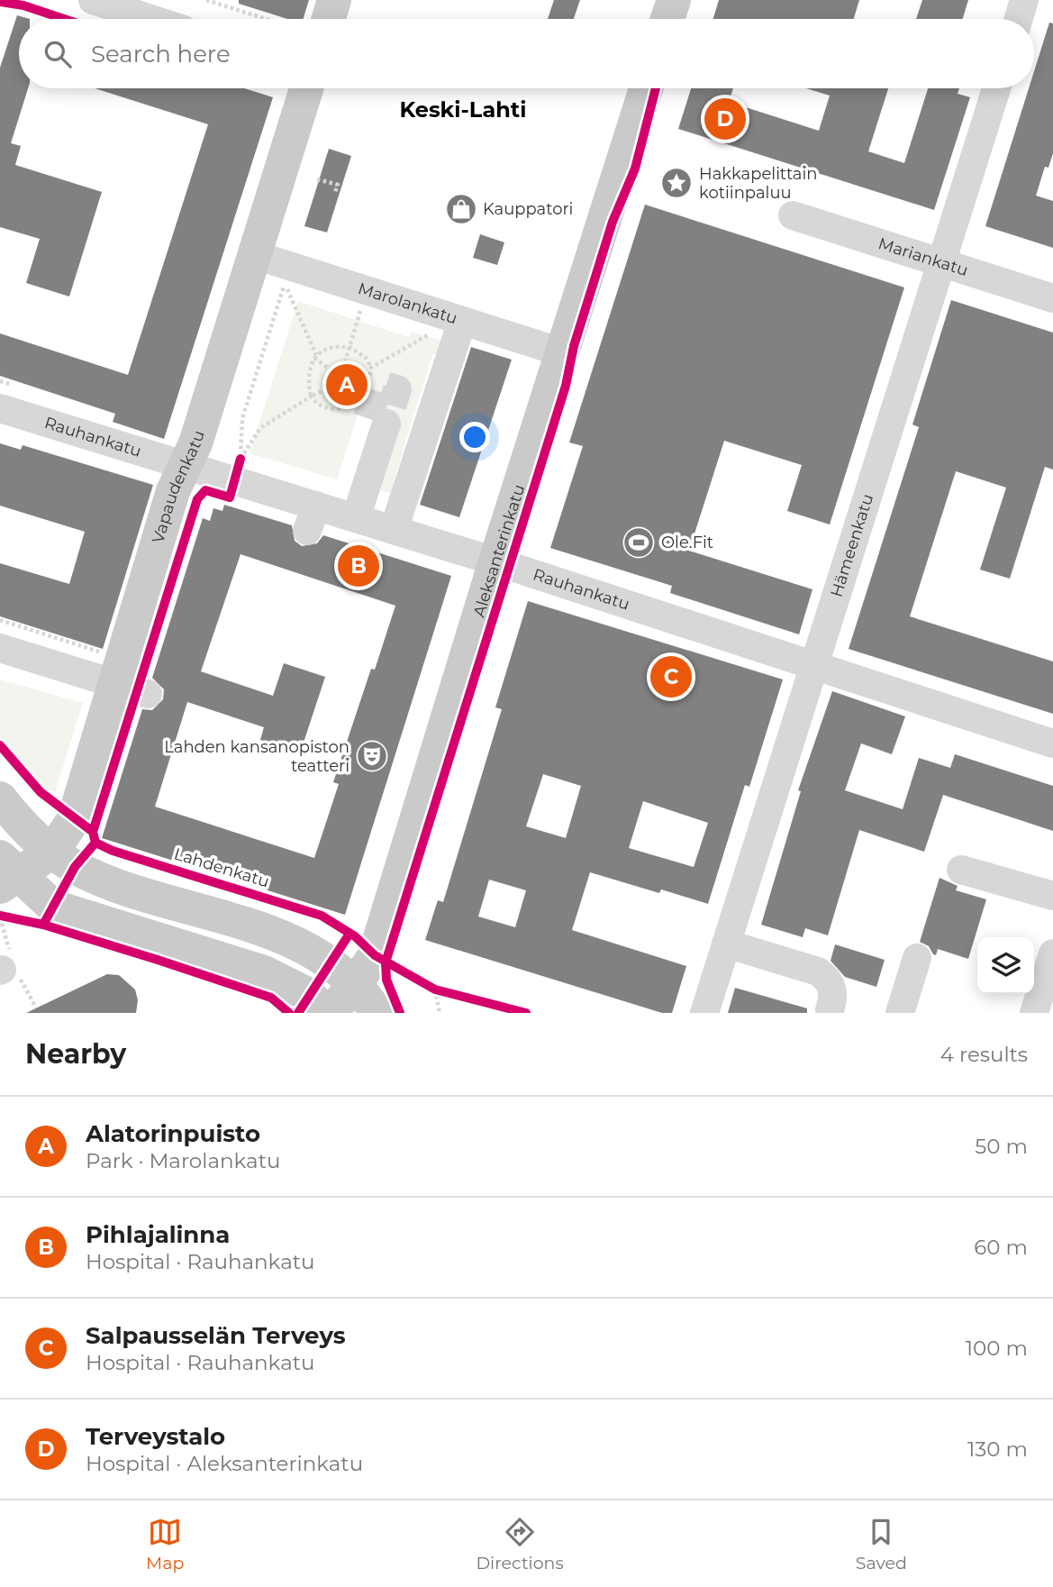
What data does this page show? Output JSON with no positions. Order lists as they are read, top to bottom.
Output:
{
  "streets": {
    "main road": ["Vapaudenkatu", "Aleksanterinkatu"],
    "street": [
      "Mariankatu",
      "Marolankatu",
      "Rauhankatu",
      "Hämeenkatu"
    ],
    "cycle path": ["Lahdenkatu"]
  },
  "crossings": [
    ["Mariankatu", "Hämeenkatu"],
    ["Marolankatu", "Vapaudenkatu"],
    ["Marolankatu", "Aleksanterinkatu"],
    ["Rauhankatu", "Vapaudenkatu"],
    ["Rauhankatu", "Hämeenkatu"],
    ["Rauhankatu", "Aleksanterinkatu"]
  ],
  "districts": ["Keski-Lahti"],
  "places": {
    "place": ["Hakkapelittain kotiinpaluu"],
    "shop": ["Kauppatori"],
    "sports": ["Ole.Fit"],
    "theatre": ["Lahden kansanopiston teatteri"]
  },
  "page": {
    "search": "Search here",
    "pins": [
      "D",
      "A",
      "B",
      "C"
    ],
    "heading": ["Nearby", "4 results"],
    "list": [
      {
        "mark": "A",
        "name": "Alatorinpuisto",
        "note": "Park · Marolankatu",
        "value": "50 m"
      },
      {
        "mark": "B",
        "name": "Pihlajalinna",
        "note": "Hospital · Rauhankatu",
        "value": "60 m"
      },
      {
        "mark": "C",
        "name": "Salpausselän Terveys",
        "note": "Hospital · Rauhankatu",
        "value": "100 m"
      },
      {
        "mark": "D",
        "name": "Terveystalo",
        "note": "Hospital · Aleksanterinkatu",
        "value": "130 m"
      }
    ],
    "nav": ["Map", "Directions", "Saved"]
  }
}
